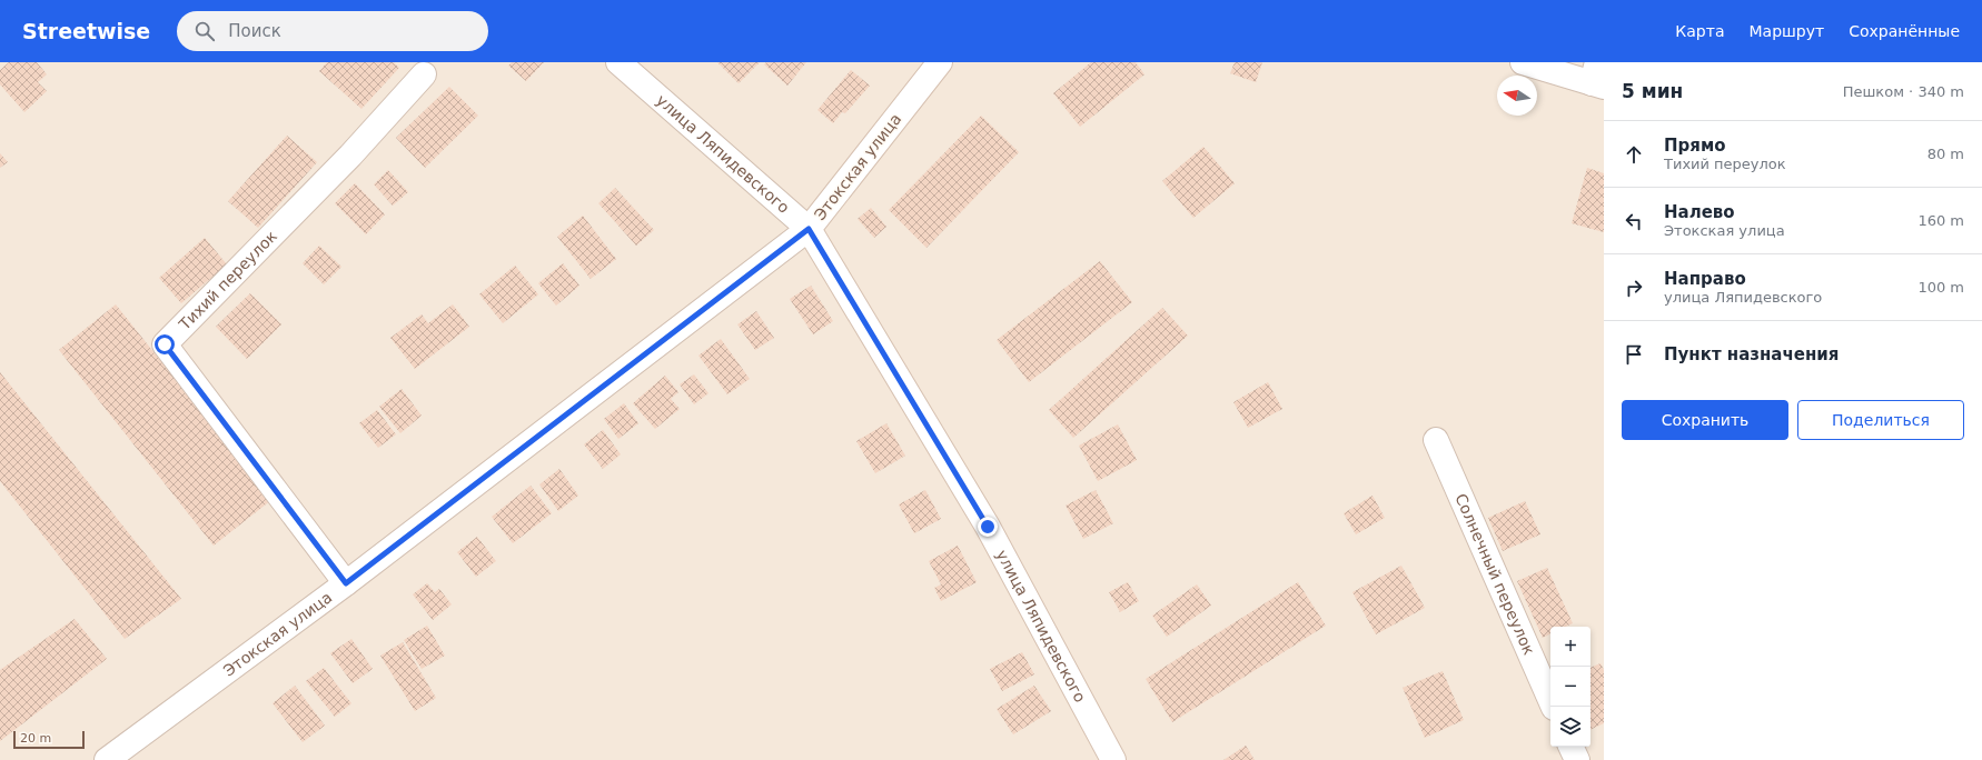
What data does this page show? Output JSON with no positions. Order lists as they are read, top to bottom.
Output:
{
  "streets": {
    "street": [
      "улица Ляпидевского",
      "Этокская улица",
      "Тихий переулок",
      "Солнечный переулок"
    ]
  },
  "crossings": [
    ["улица Ляпидевского", "Этокская улица"],
    ["Этокская улица", "Тихий переулок"]
  ],
  "scale_bar": "20 m",
  "north": "left",
  "page": {
    "header": "Streetwise",
    "search": "Поиск",
    "nav": ["Карта", "Маршрут", "Сохранённые"],
    "heading": ["5 мин", "Пешком · 340 m"],
    "list": [
      ["Прямо", "Тихий переулок", "80 m"],
      ["Налево", "Этокская улица", "160 m"],
      ["Направо", "улица Ляпидевского", "100 m"],
      "Пункт назначения"
    ],
    "buttons": ["Сохранить", "Поделиться"],
    "map_buttons": ["+", "−"],
    "scale": "20 m"
  }
}
